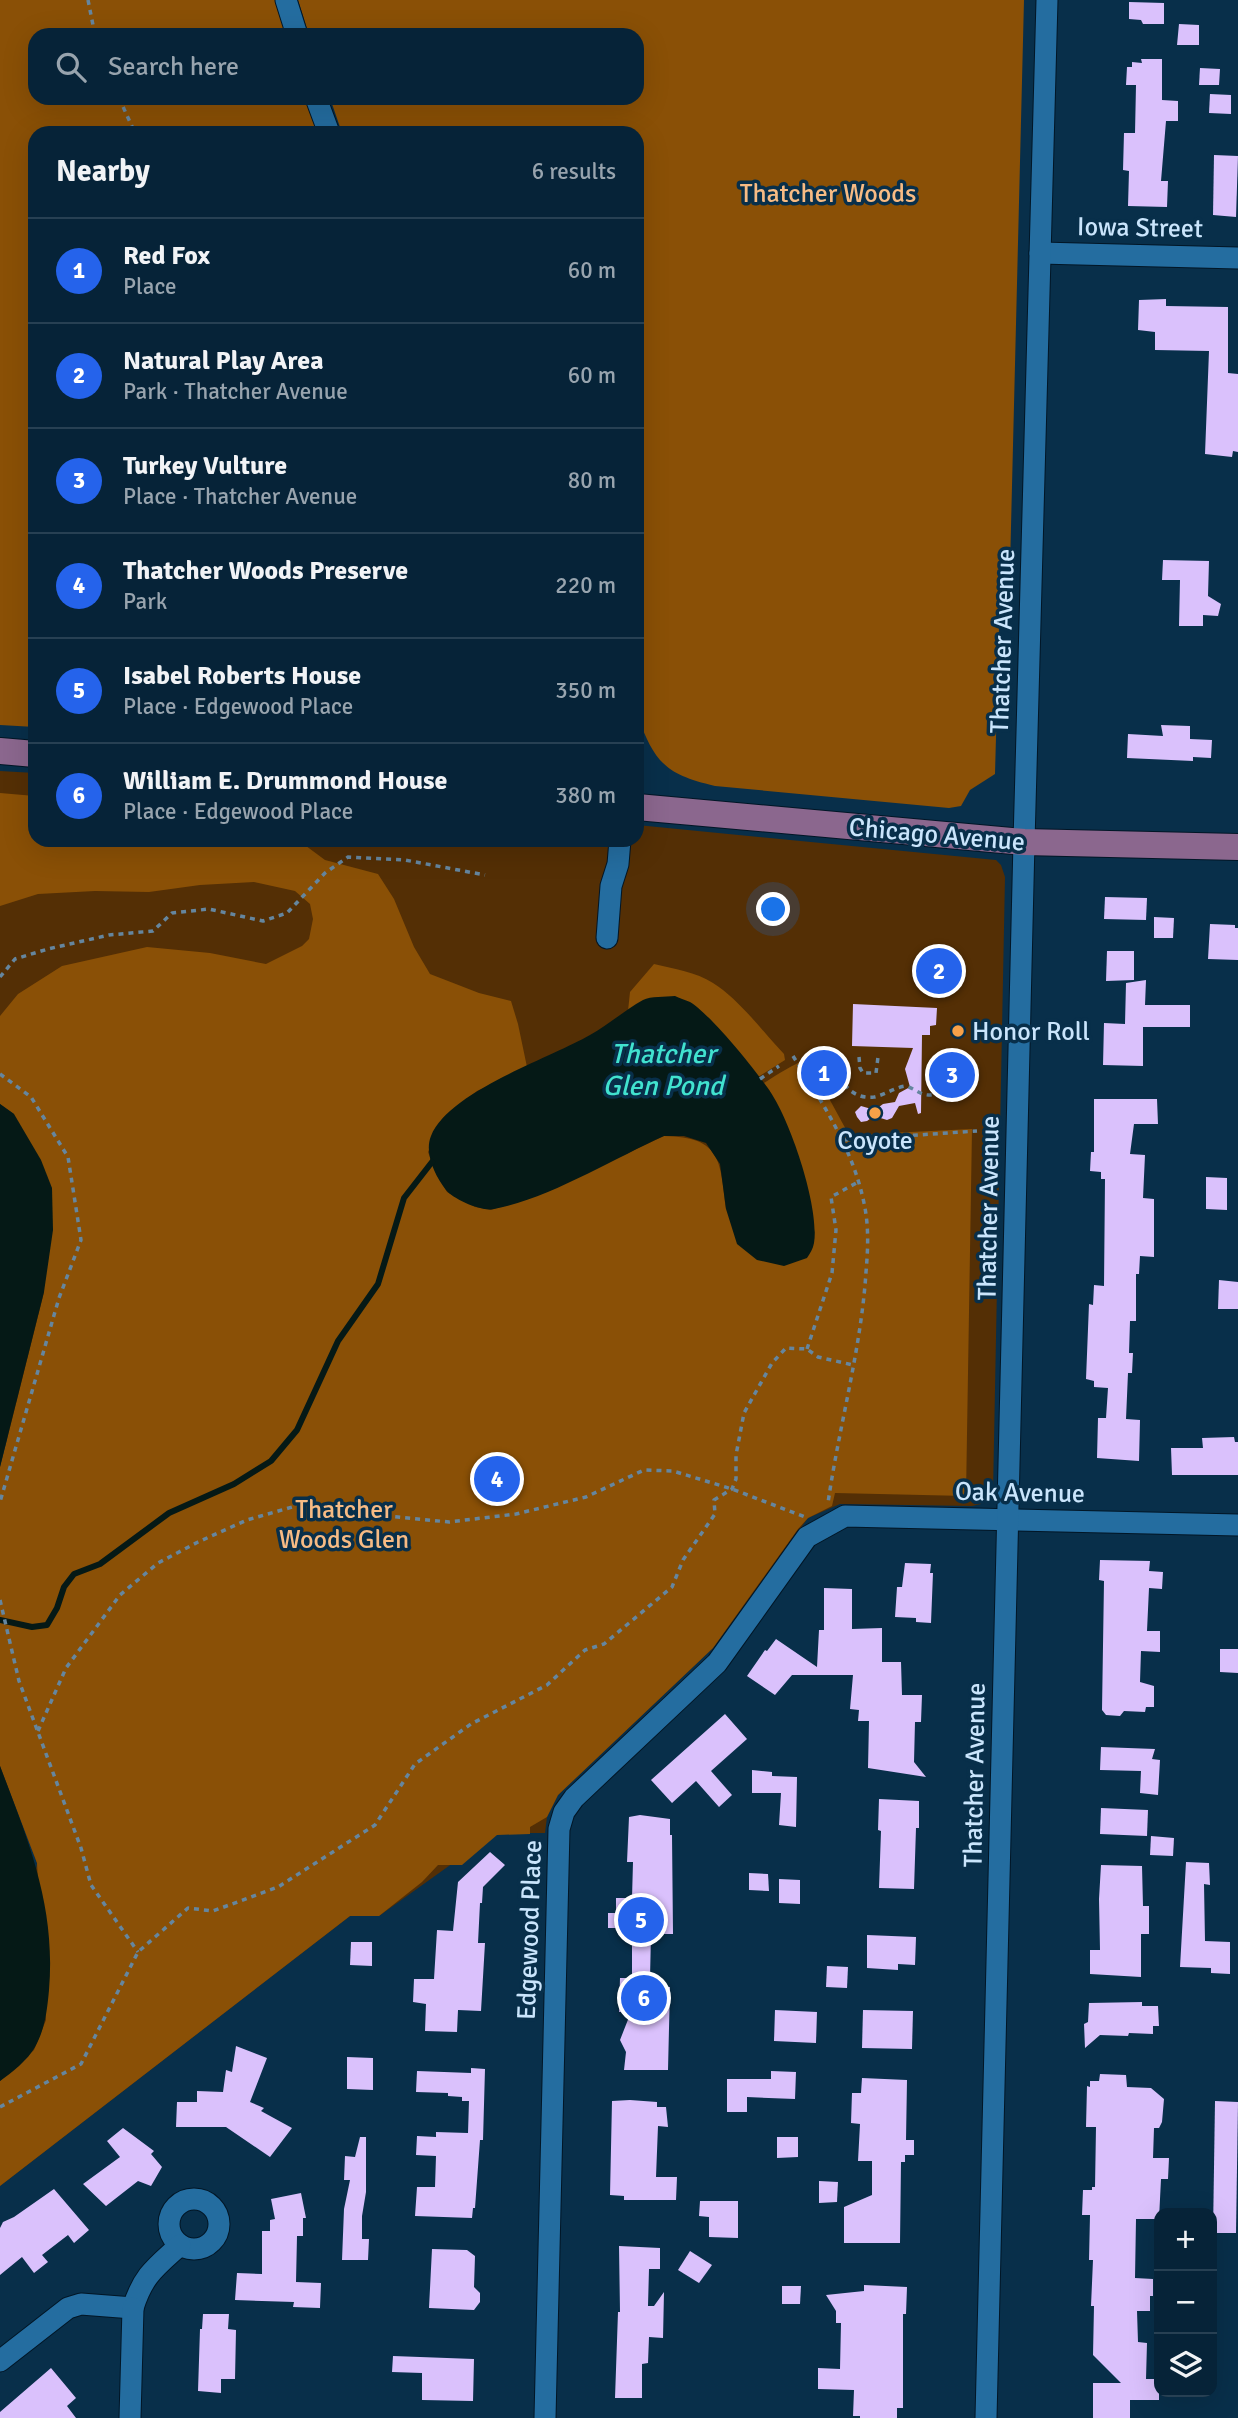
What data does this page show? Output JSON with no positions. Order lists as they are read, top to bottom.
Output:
{
  "streets": {
    "main road": ["Chicago Avenue"],
    "street": [
      "Iowa Street",
      "Thatcher Avenue",
      "Oak Avenue",
      "Edgewood Place"
    ]
  },
  "crossings": [
    ["Iowa Street", "Thatcher Avenue"],
    ["Thatcher Avenue", "Chicago Avenue"],
    ["Thatcher Avenue", "Oak Avenue"],
    ["Oak Avenue", "Edgewood Place"]
  ],
  "water": ["Thatcher Glen Pond"],
  "parks": ["Thatcher Woods", "Thatcher Woods Glen"],
  "places": ["Honor Roll", "Coyote"],
  "page": {
    "search": "Search here",
    "heading": ["Nearby", "6 results"],
    "list": [
      {
        "mark": "1",
        "name": "Red Fox",
        "note": "Place",
        "value": "60 m"
      },
      {
        "mark": "2",
        "name": "Natural Play Area",
        "note": "Park · Thatcher Avenue",
        "value": "60 m"
      },
      {
        "mark": "3",
        "name": "Turkey Vulture",
        "note": "Place · Thatcher Avenue",
        "value": "80 m"
      },
      {
        "mark": "4",
        "name": "Thatcher Woods Preserve",
        "note": "Park",
        "value": "220 m"
      },
      {
        "mark": "5",
        "name": "Isabel Roberts House",
        "note": "Place · Edgewood Place",
        "value": "350 m"
      },
      {
        "mark": "6",
        "name": "William E. Drummond House",
        "note": "Place · Edgewood Place",
        "value": "380 m"
      }
    ],
    "pins": [
      "2",
      "1",
      "3",
      "4",
      "5",
      "6"
    ],
    "map_buttons": ["+", "−"]
  }
}
